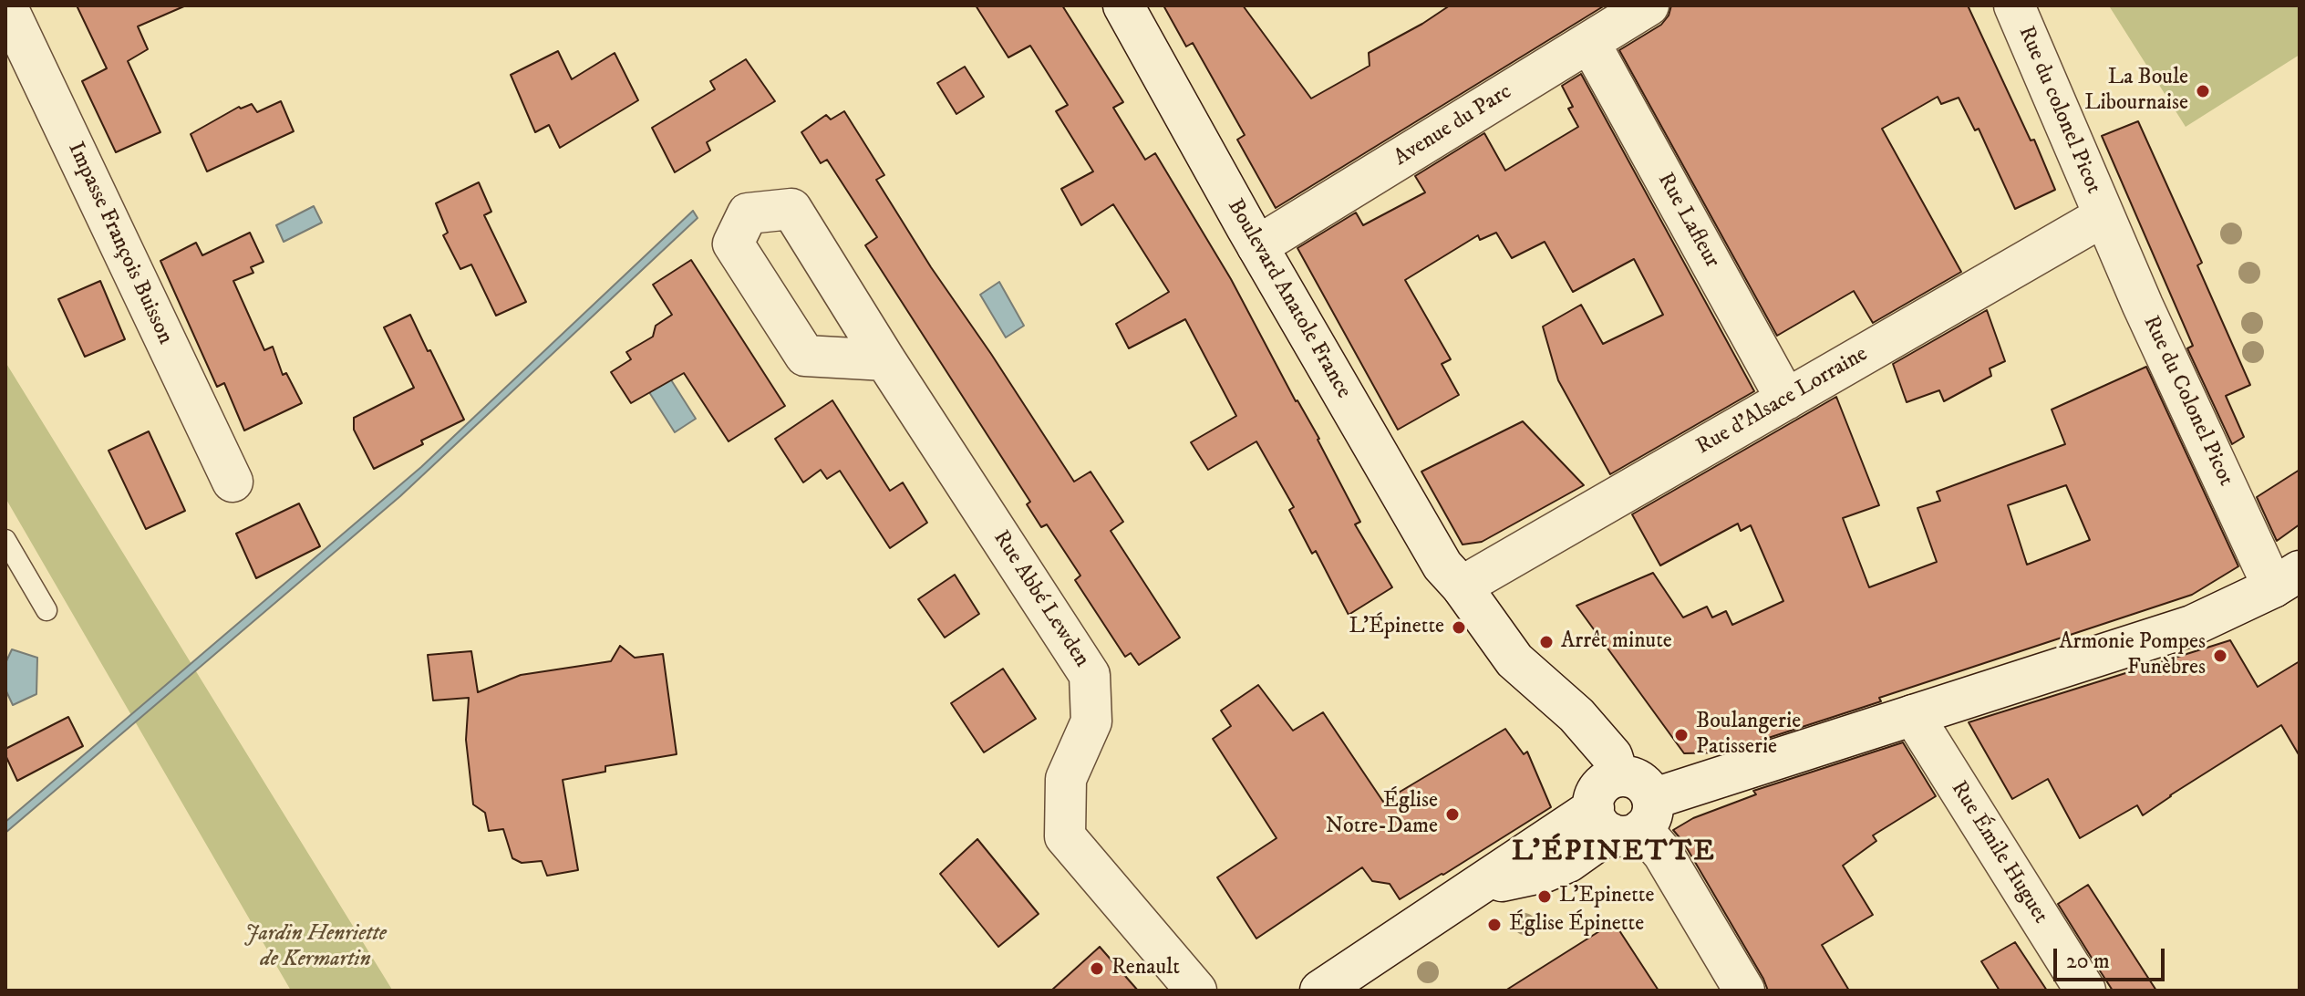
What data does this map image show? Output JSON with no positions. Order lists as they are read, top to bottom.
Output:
{
  "streets": {
    "street": [
      "Rue du colonel Picot",
      "Avenue du Parc",
      "Rue Lafleur",
      "Impasse François Buisson",
      "Boulevard Anatole France",
      "Rue d'Alsace Lorraine",
      "Rue du Colonel Picot",
      "Rue Abbé Lewden",
      "Rue Émile Huguet"
    ]
  },
  "crossings": [
    ["Rue du colonel Picot", "Rue d'Alsace Lorraine"],
    ["Rue du colonel Picot", "Rue du Colonel Picot"],
    ["Avenue du Parc", "Rue Lafleur"],
    ["Avenue du Parc", "Boulevard Anatole France"],
    ["Rue Lafleur", "Rue d'Alsace Lorraine"],
    ["Boulevard Anatole France", "Rue d'Alsace Lorraine"],
    ["Rue d'Alsace Lorraine", "Rue du Colonel Picot"]
  ],
  "districts": ["L'ÉPINETTE"],
  "parks": ["Jardin Henriette de Kermartin"],
  "places": [
    "La Boule Libournaise",
    "L'Épinette",
    "Arrêt minute",
    "Armonie Pompes Funèbres",
    "Boulangerie Patisserie",
    "Église Notre-Dame",
    "L'Epinette",
    "Église Épinette",
    "Renault"
  ],
  "scale_bar": "20 m"
}
